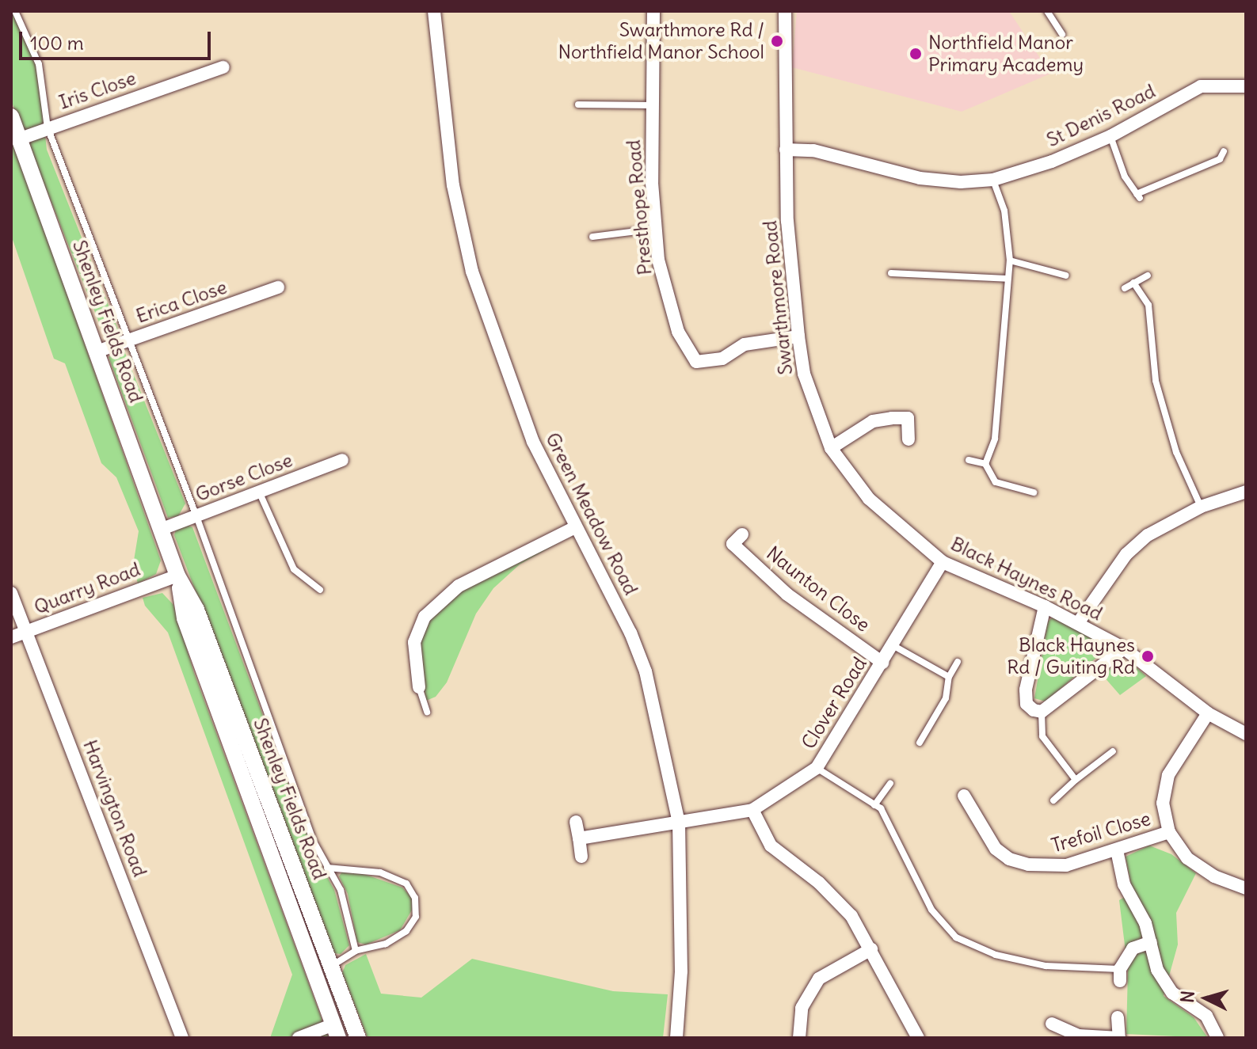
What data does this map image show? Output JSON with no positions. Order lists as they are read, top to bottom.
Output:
{
  "streets": {
    "street": [
      "Iris Close",
      "St Denis Road",
      "Presthope Road",
      "Swarthmore Road",
      "Erica Close",
      "Shenley Fields Road",
      "Gorse Close",
      "Green Meadow Road",
      "Black Haynes Road",
      "Quarry Road",
      "Naunton Close",
      "Clover Road",
      "Harvington Road",
      "Trefoil Close"
    ]
  },
  "crossings": [
    ["Iris Close", "Shenley Fields Road"],
    ["St Denis Road", "Swarthmore Road"],
    ["Presthope Road", "Swarthmore Road"],
    ["Swarthmore Road", "Black Haynes Road"],
    ["Erica Close", "Shenley Fields Road"],
    ["Shenley Fields Road", "Gorse Close"],
    ["Shenley Fields Road", "Quarry Road"],
    ["Green Meadow Road", "Clover Road"],
    ["Black Haynes Road", "Clover Road"],
    ["Quarry Road", "Harvington Road"],
    ["Naunton Close", "Clover Road"]
  ],
  "places": ["Swarthmore Rd / Northfield Manor School", "Northfield Manor Primary Academy", "Black Haynes Rd / Guiting Rd"],
  "scale_bar": "100 m",
  "north": "left"
}
